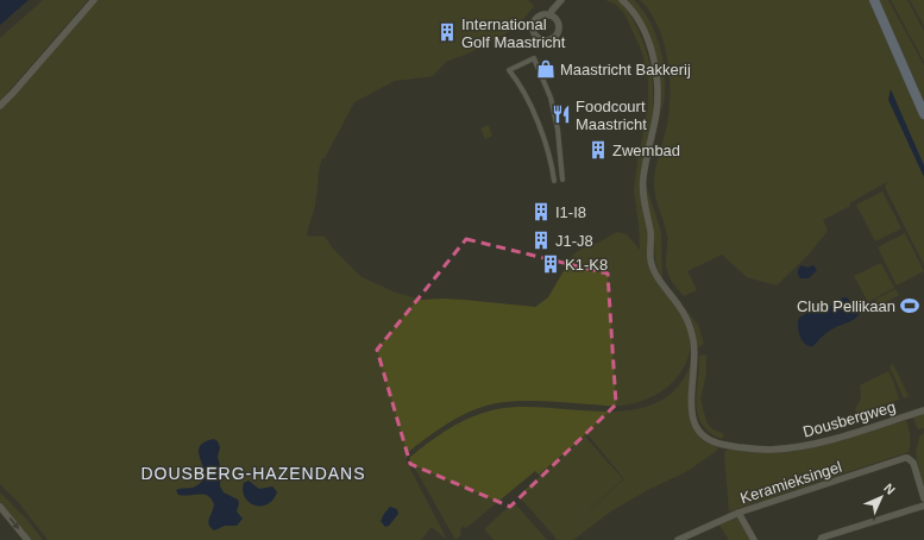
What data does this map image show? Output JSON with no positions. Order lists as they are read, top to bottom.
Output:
{
  "streets": {
    "street": ["Dousbergweg", "Keramieksingel"]
  },
  "districts": ["DOUSBERG-HAZENDANS"],
  "places": {
    "building": [
      "International Golf Maastricht",
      "Zwembad",
      "I1-I8",
      "J1-J8",
      "K1-K8"
    ],
    "shop": ["Maastricht Bakkerij"],
    "restaurant": ["Foodcourt Maastricht"],
    "sports": ["Club Pellikaan"]
  },
  "north": "top right"
}
